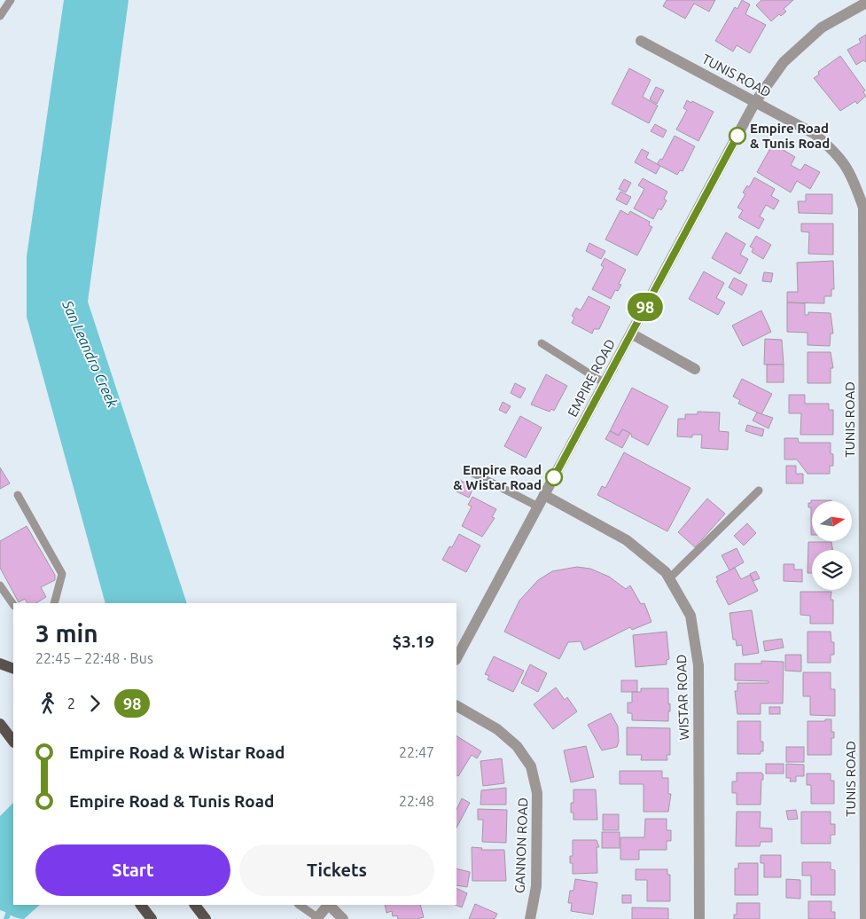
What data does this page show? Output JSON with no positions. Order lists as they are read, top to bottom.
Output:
{
  "streets": {
    "street": [
      "TUNIS ROAD",
      "EMPIRE ROAD",
      "WISTAR ROAD",
      "GANNON ROAD"
    ]
  },
  "crossings": [
    ["TUNIS ROAD", "EMPIRE ROAD"],
    ["EMPIRE ROAD", "WISTAR ROAD"]
  ],
  "water": ["San Leandro Creek"],
  "places": ["Empire Road & Tunis Road", "Empire Road & Wistar Road"],
  "lines": ["bus line 98"],
  "north": "right",
  "page": {
    "on_map": "98",
    "heading": ["3 min", "22:45 – 22:48 · Bus", "$3.19"],
    "legs": ["2", "98"],
    "list": [
      {
        "name": "Empire Road & Wistar Road",
        "value": "22:47"
      },
      {
        "name": "Empire Road & Tunis Road",
        "value": "22:48"
      }
    ],
    "buttons": ["Start", "Tickets"]
  }
}
